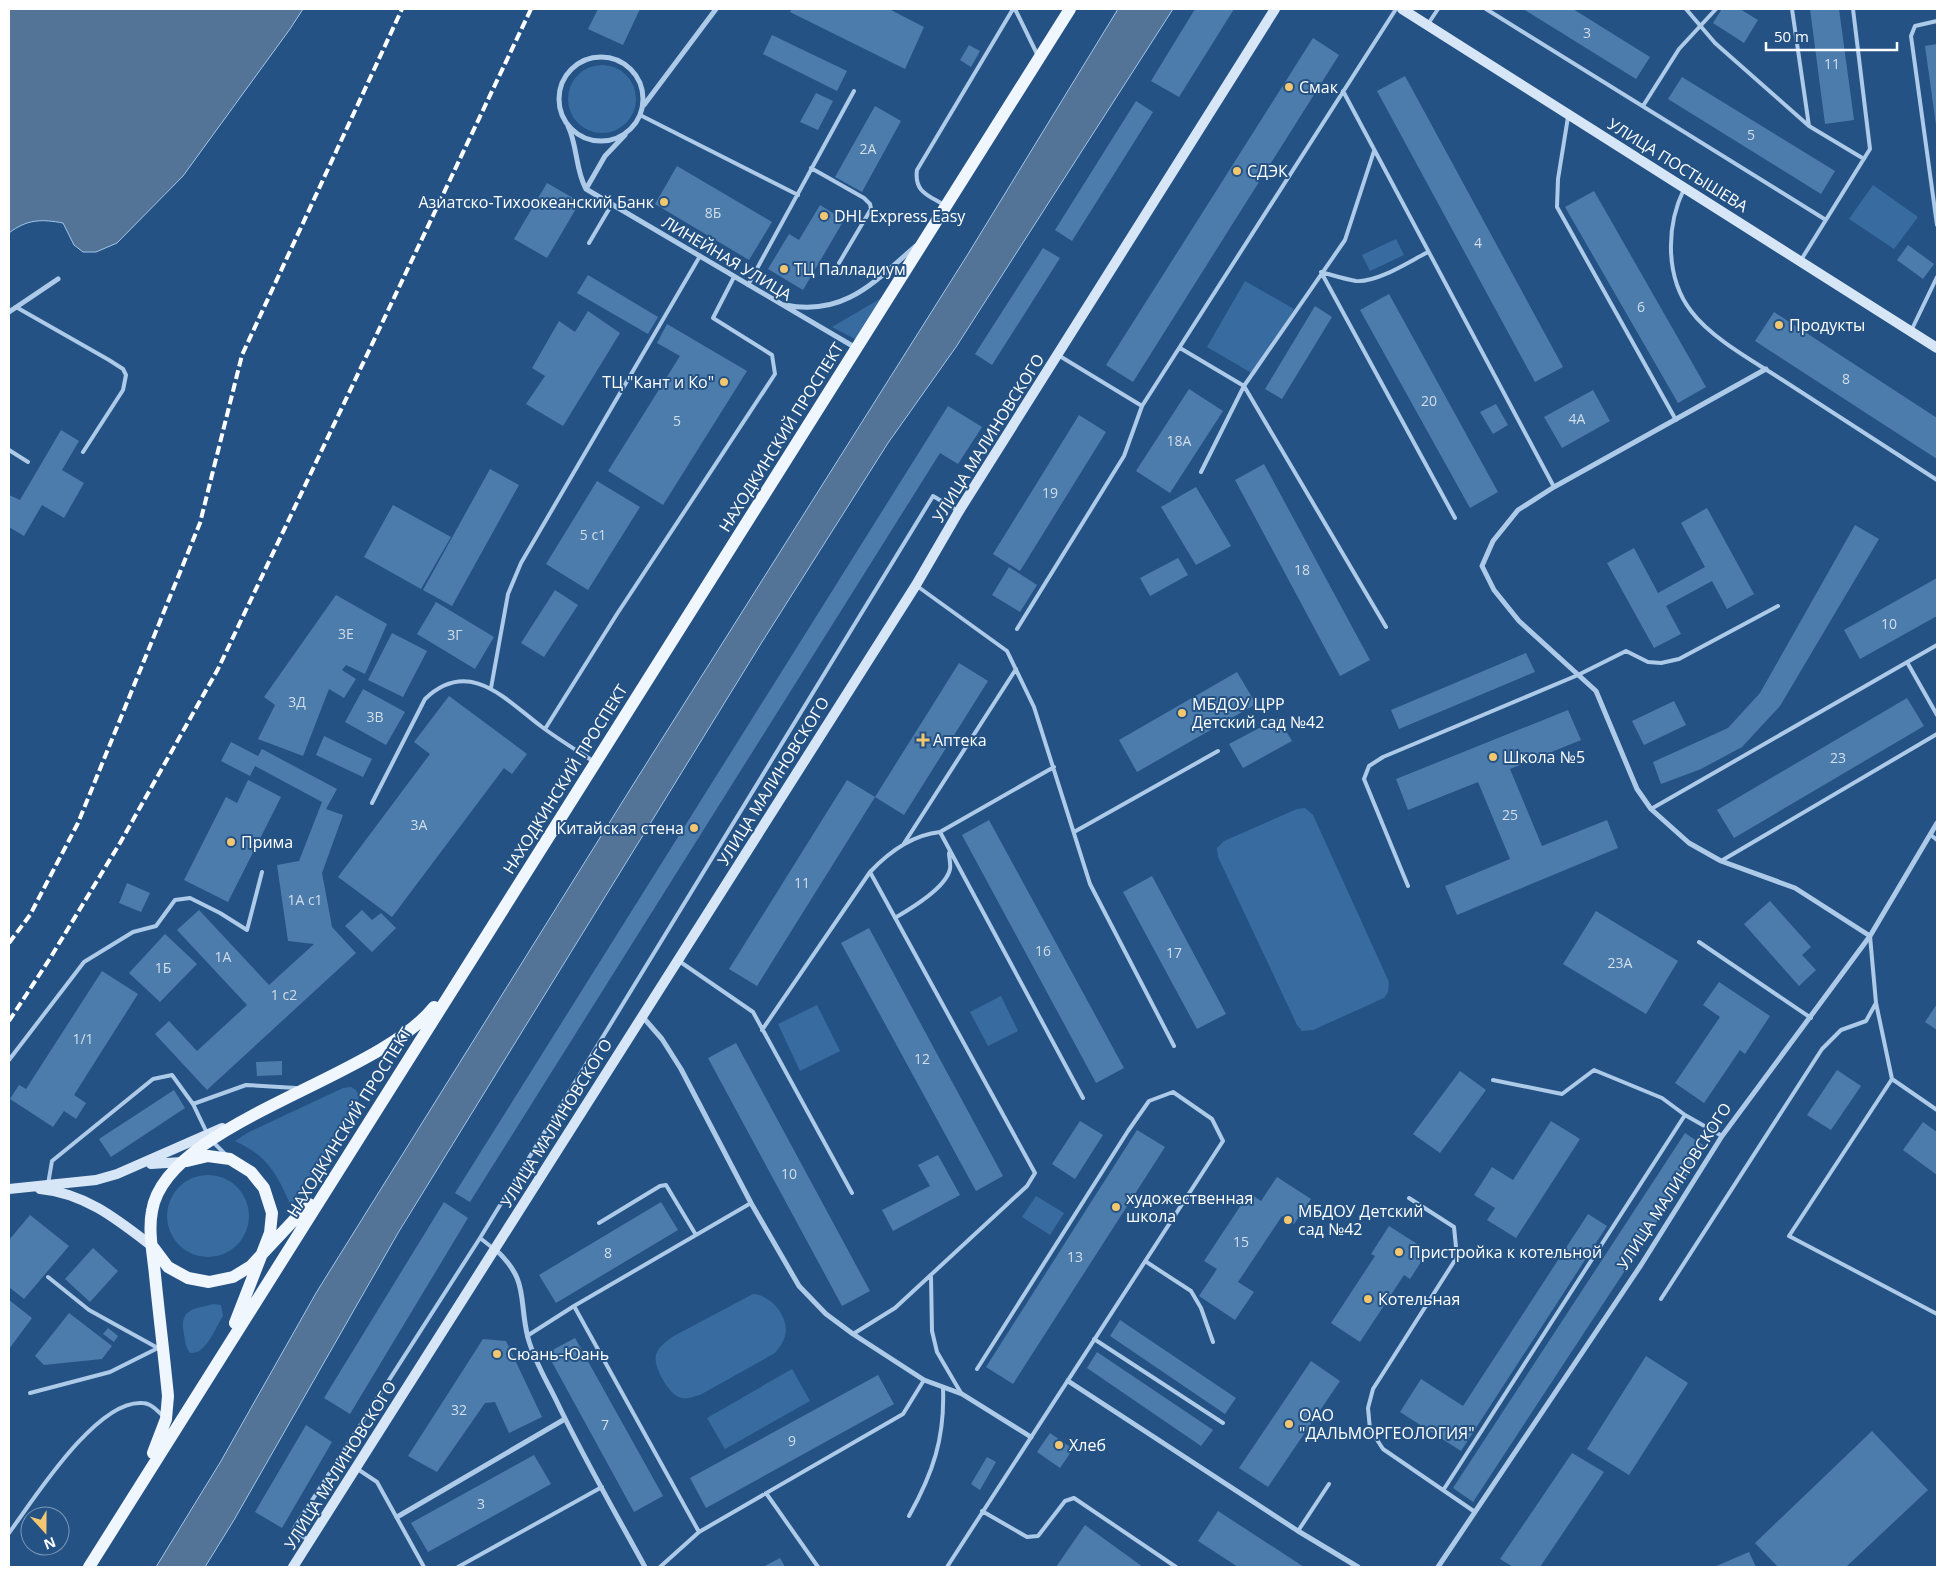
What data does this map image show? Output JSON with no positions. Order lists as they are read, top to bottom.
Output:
{
  "streets": {
    "main road": ["УЛИЦА ПОСТЫШЕВА", "НАХОДКИНСКИЙ ПРОСПЕКТ", "УЛИЦА МАЛИНОВСКОГО"],
    "street": ["ЛИНЕЙНАЯ УЛИЦА"]
  },
  "crossings": [
    ["ЛИНЕЙНАЯ УЛИЦА", "НАХОДКИНСКИЙ ПРОСПЕКТ"]
  ],
  "places": {
    "other": [
      "Смак",
      "СДЭК",
      "Азиатско-Тихоокеанский Банк",
      "DHL Express Easy",
      "ТЦ Палладиум",
      "Продукты",
      "ТЦ \"Кант и Ко\"",
      "МБДОУ ЦРР Детский сад №42",
      "Школа №5",
      "Китайская стена",
      "Прима",
      "художественная школа",
      "МБДОУ Детский сад №42",
      "Пристройка к котельной",
      "Котельная",
      "Сюань-Юань",
      "ОАО \"ДАЛЬМОРГЕОЛОГИЯ\"",
      "Хлеб"
    ],
    "health": ["Аптека"]
  },
  "house_numbers": [
    "3",
    "11",
    "5",
    "2А",
    "8Б",
    "4",
    "6",
    "8",
    "20",
    "4А",
    "5",
    "18А",
    "19",
    "5 с1",
    "18",
    "10",
    "3Е",
    "3Г",
    "3Д",
    "3В",
    "23",
    "25",
    "3А",
    "11",
    "1А с1",
    "16",
    "17",
    "1А",
    "23А",
    "1Б",
    "1 с2",
    "1/1",
    "12",
    "10",
    "15",
    "8",
    "13",
    "32",
    "7",
    "9",
    "3"
  ],
  "scale_bar": "50 m",
  "north": "bottom"
}
